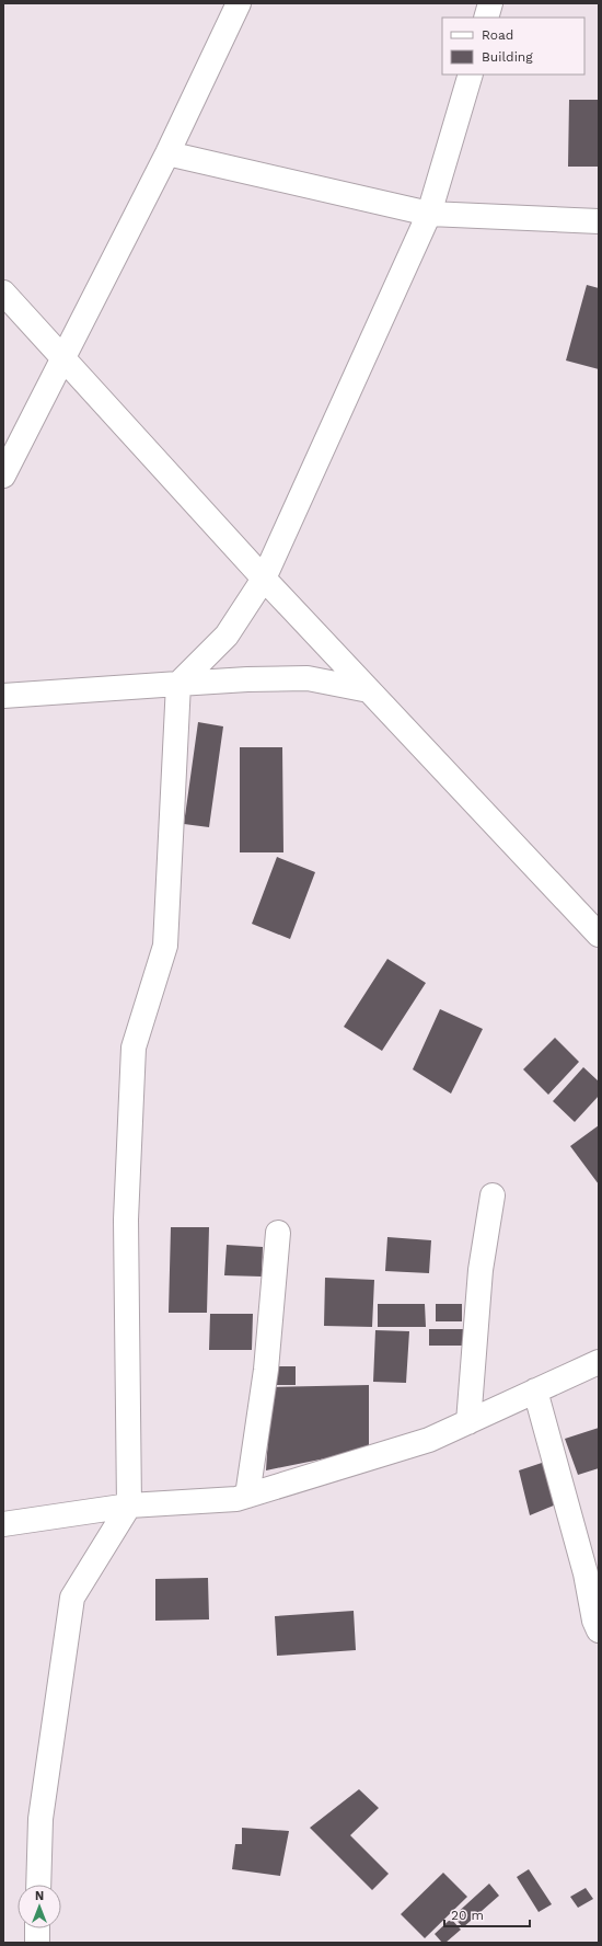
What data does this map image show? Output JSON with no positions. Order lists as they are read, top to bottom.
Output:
{
  "legend": ["Road", "Building"],
  "scale_bar": "20 m",
  "north": "top"
}
